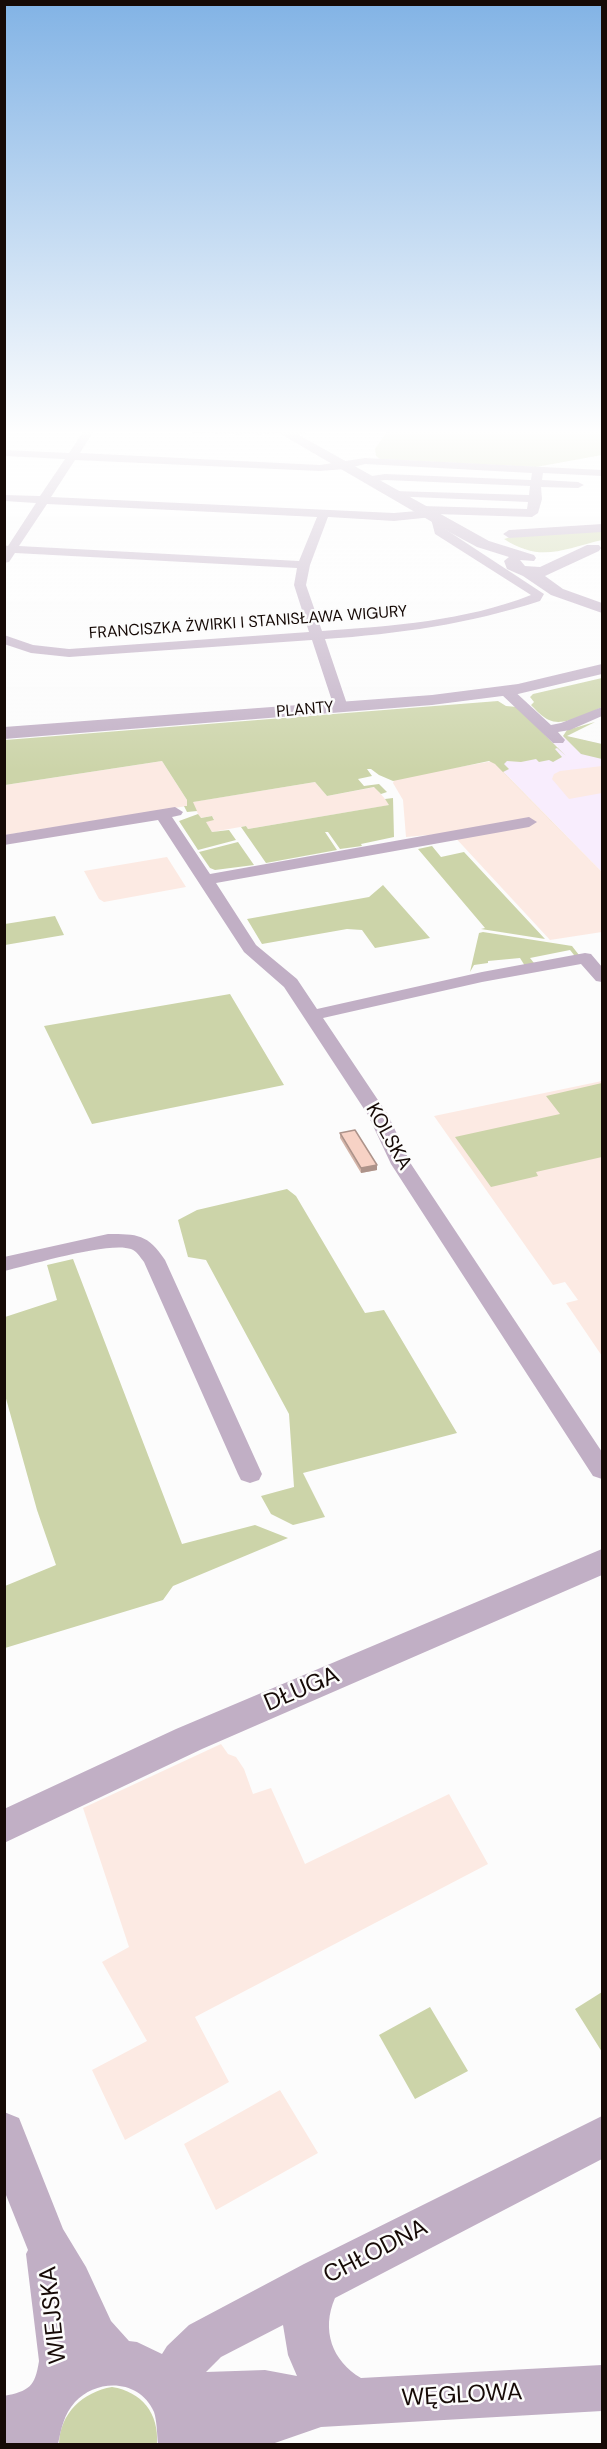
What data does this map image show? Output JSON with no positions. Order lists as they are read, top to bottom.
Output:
{
  "streets": {
    "street": [
      "FRANCISZKA ŻWIRKI I STANISŁAWA WIGURY",
      "PLANTY",
      "KOLSKA",
      "DŁUGA",
      "CHŁODNA",
      "WIEJSKA",
      "WĘGLOWA"
    ]
  },
  "crossings": [
    ["CHŁODNA", "WĘGLOWA"]
  ]
}
